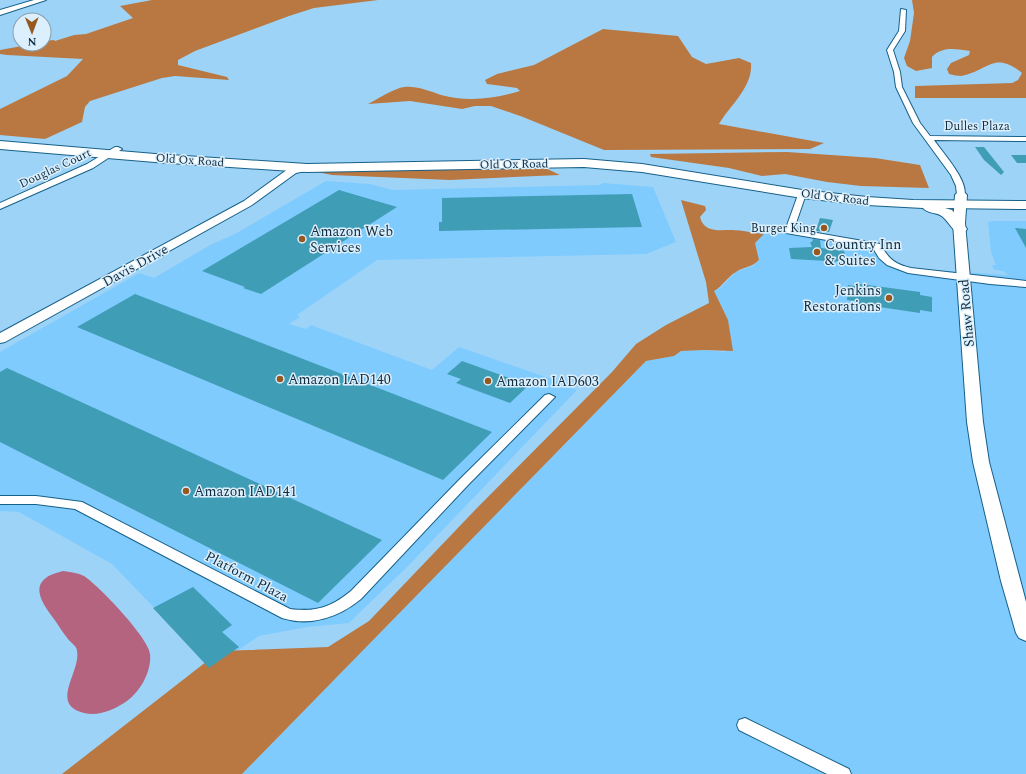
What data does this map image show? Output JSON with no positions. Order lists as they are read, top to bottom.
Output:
{
  "streets": {
    "main road": ["Old Ox Road", "Davis Drive", "Shaw Road"],
    "street": ["Dulles Plaza", "Douglas Court", "Platform Plaza"]
  },
  "crossings": [
    ["Dulles Plaza", "Shaw Road"],
    ["Old Ox Road", "Douglas Court"],
    ["Old Ox Road", "Davis Drive"],
    ["Old Ox Road", "Shaw Road"]
  ],
  "places": [
    "Burger King",
    "Amazon Web Services",
    "Country Inn & Suites",
    "Jenkins Restorations",
    "Amazon IAD140",
    "Amazon IAD603",
    "Amazon IAD141"
  ],
  "north": "bottom"
}
